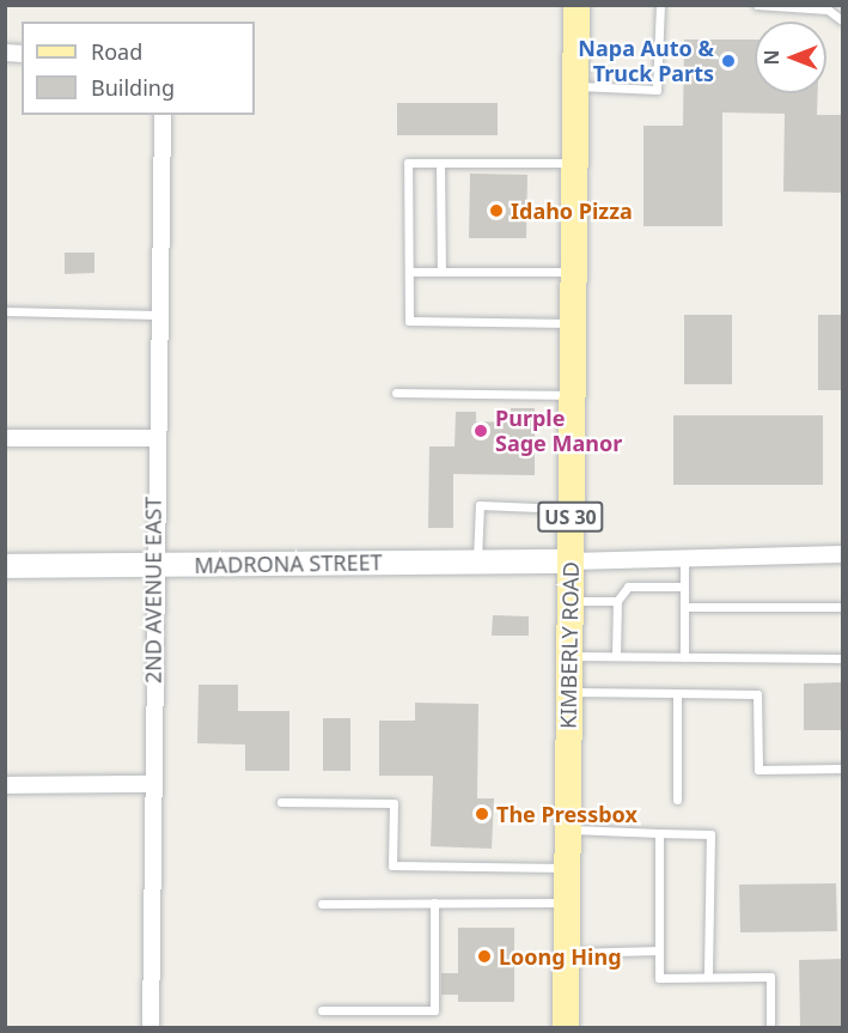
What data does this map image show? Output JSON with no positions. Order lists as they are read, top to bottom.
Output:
{
  "streets": {
    "main road": ["US 30", "KIMBERLY ROAD"],
    "street": ["MADRONA STREET", "2ND AVENUE EAST"]
  },
  "crossings": [
    ["MADRONA STREET", "2ND AVENUE EAST"],
    ["MADRONA STREET", "KIMBERLY ROAD"]
  ],
  "places": [
    "Napa Auto & Truck Parts",
    "Idaho Pizza",
    "Purple Sage Manor",
    "The Pressbox",
    "Loong Hing"
  ],
  "legend": ["Road", "Building"],
  "north": "left"
}
